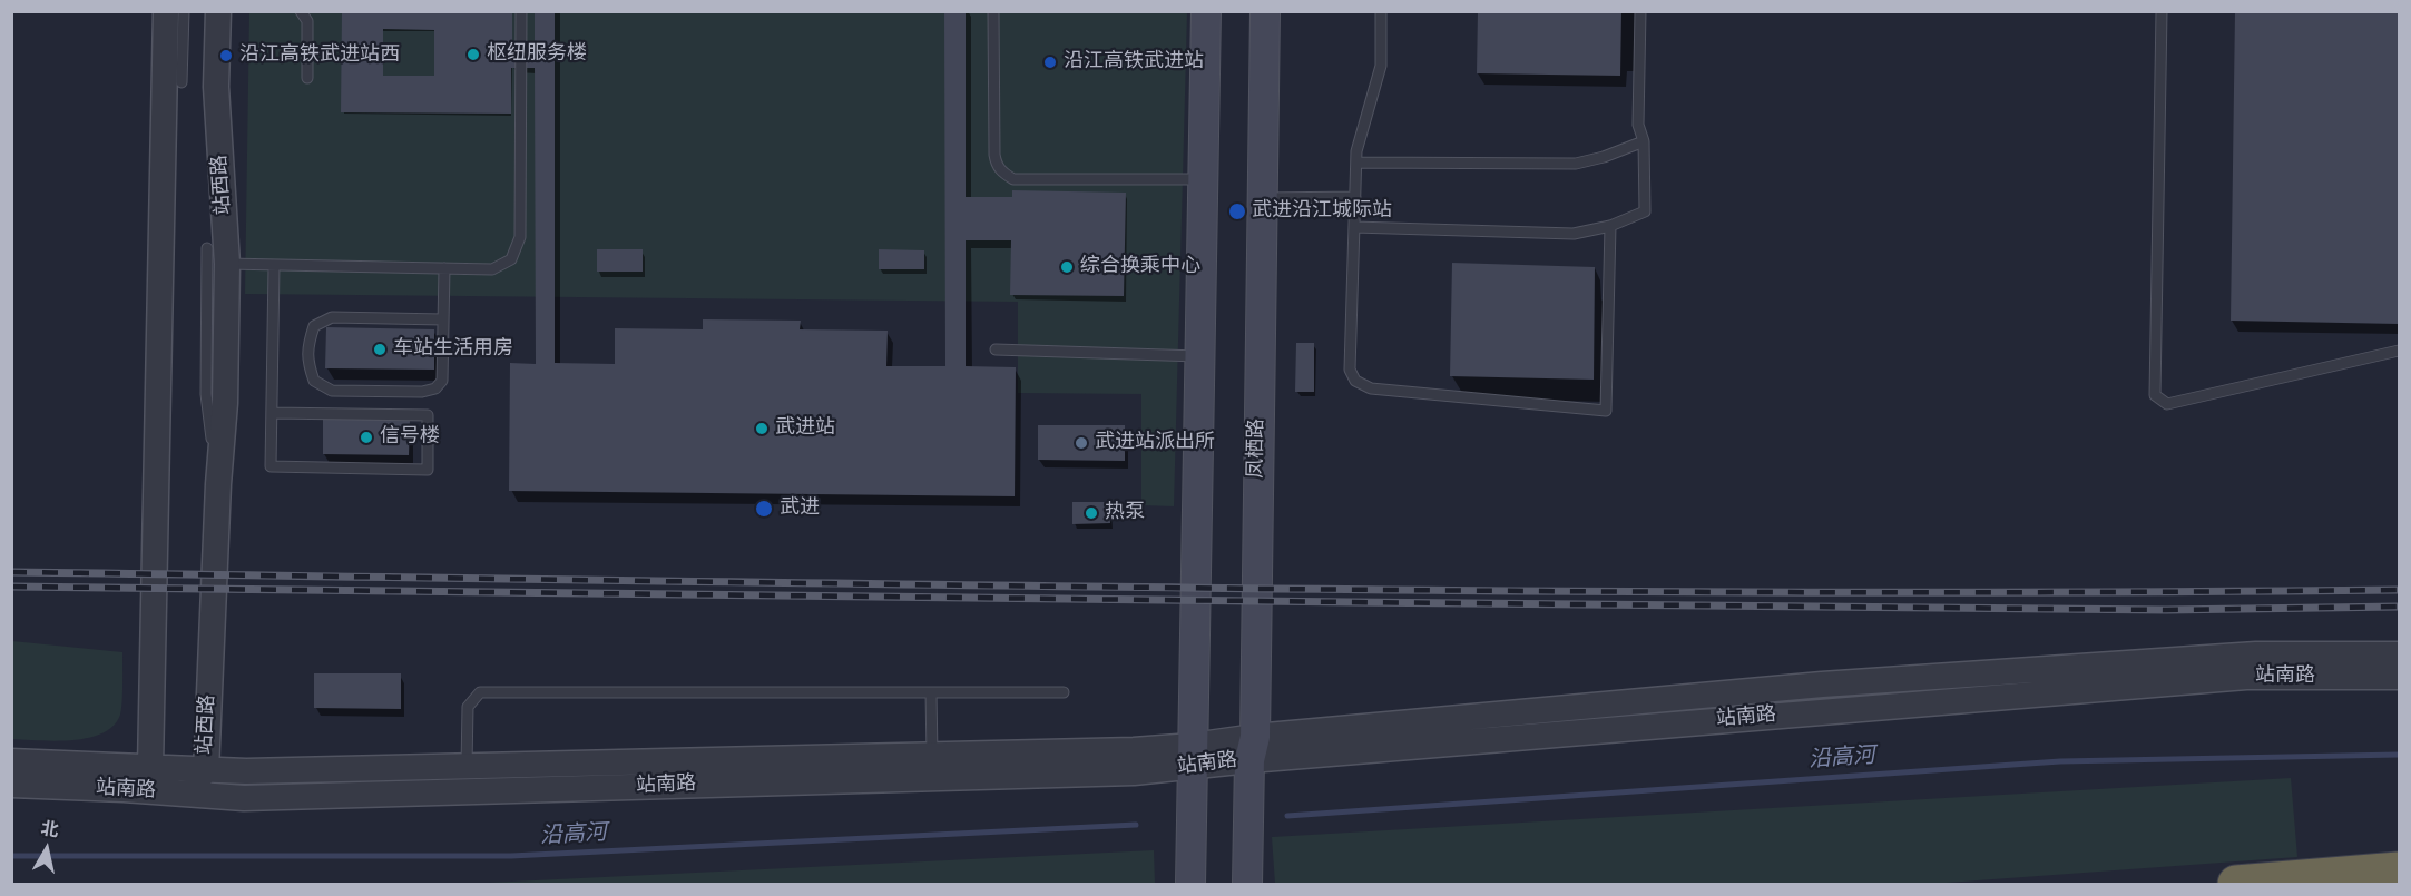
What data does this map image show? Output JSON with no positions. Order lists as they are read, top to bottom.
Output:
{
  "streets": {
    "main road": ["凤栖路"],
    "street": ["站西路", "站南路"]
  },
  "crossings": [
    ["站西路", "站南路"],
    ["凤栖路", "站南路"]
  ],
  "water": ["沿高河"],
  "places": [
    "枢纽服务楼",
    "沿江高铁武进站西",
    "沿江高铁武进站",
    "武进沿江城际站",
    "综合换乘中心",
    "车站生活用房",
    "武进站",
    "信号楼",
    "武进站派出所",
    "武进",
    "热泵"
  ],
  "north": "top"
}
